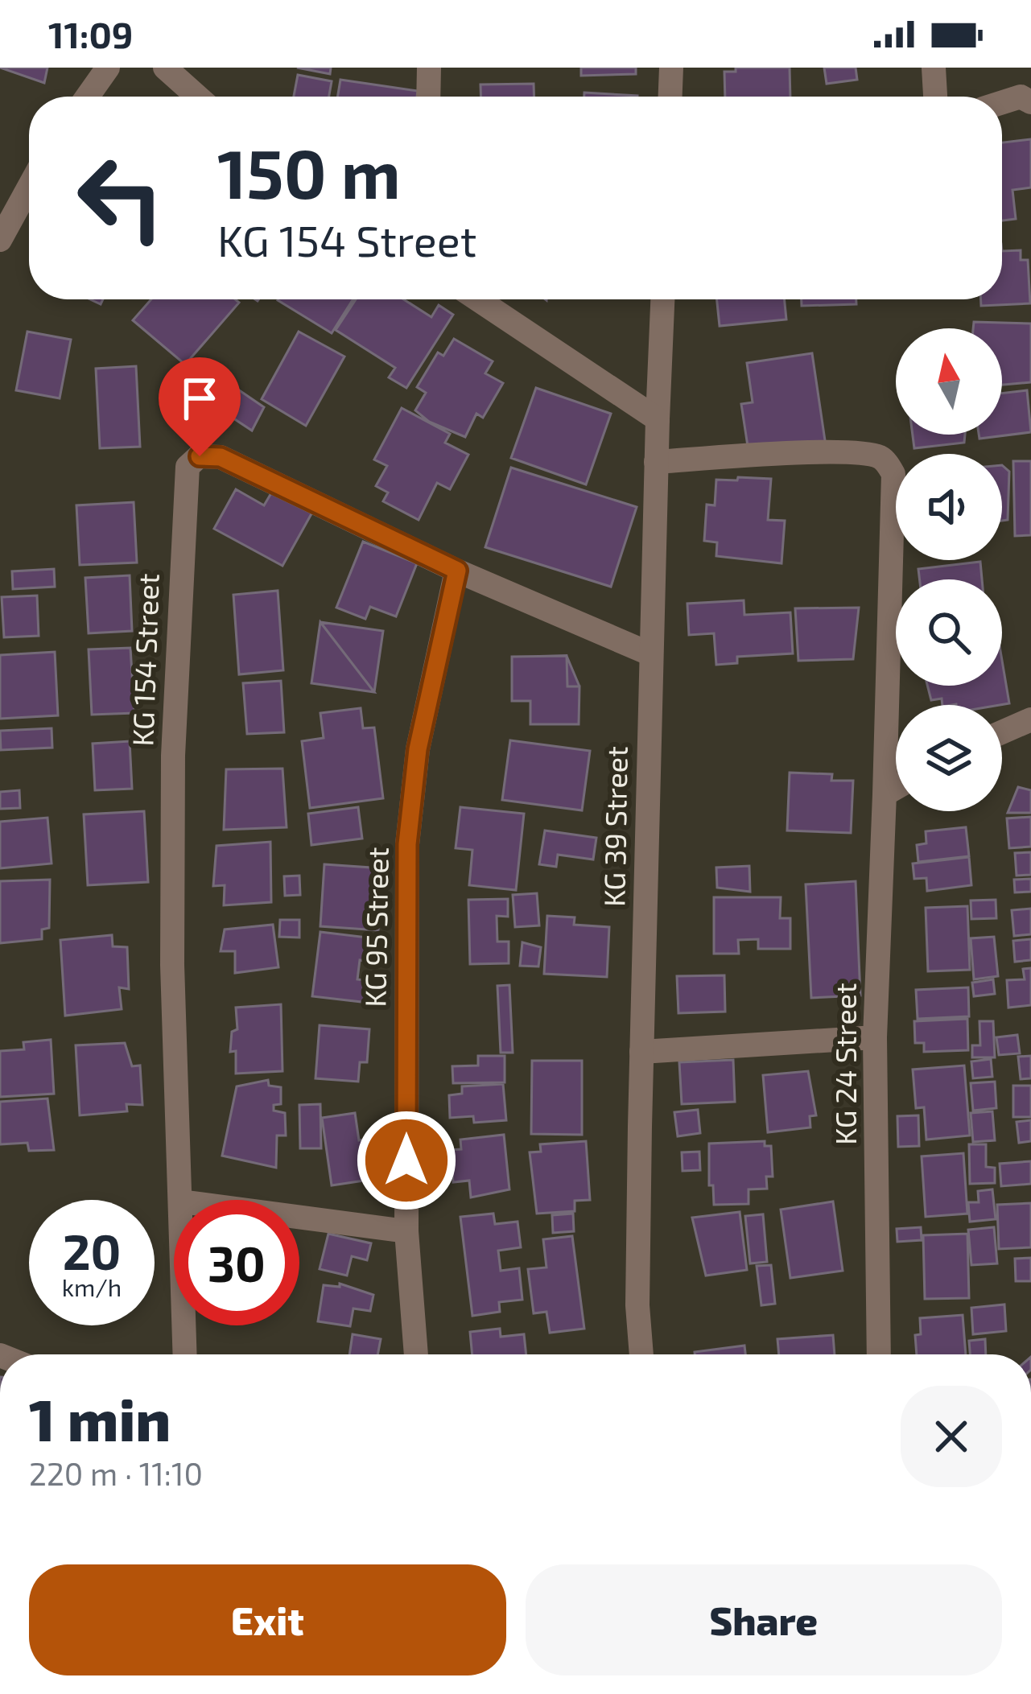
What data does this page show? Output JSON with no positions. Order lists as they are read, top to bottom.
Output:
{
  "streets": {
    "street": [
      "KG 154 Street",
      "KG 39 Street",
      "KG 95 Street",
      "KG 24 Street"
    ]
  },
  "crossings": [
    ["KG 154 Street", "KG 39 Street"],
    ["KG 154 Street", "KG 95 Street"],
    ["KG 39 Street", "KG 24 Street"]
  ],
  "north": "top",
  "page": {
    "status": "11:09",
    "turn": ["150 m", "KG 154 Street"],
    "speed": "20 km/h",
    "limit": "30",
    "heading": ["1 min", "220 m · 11:10"],
    "buttons": ["Exit", "Share"]
  }
}
